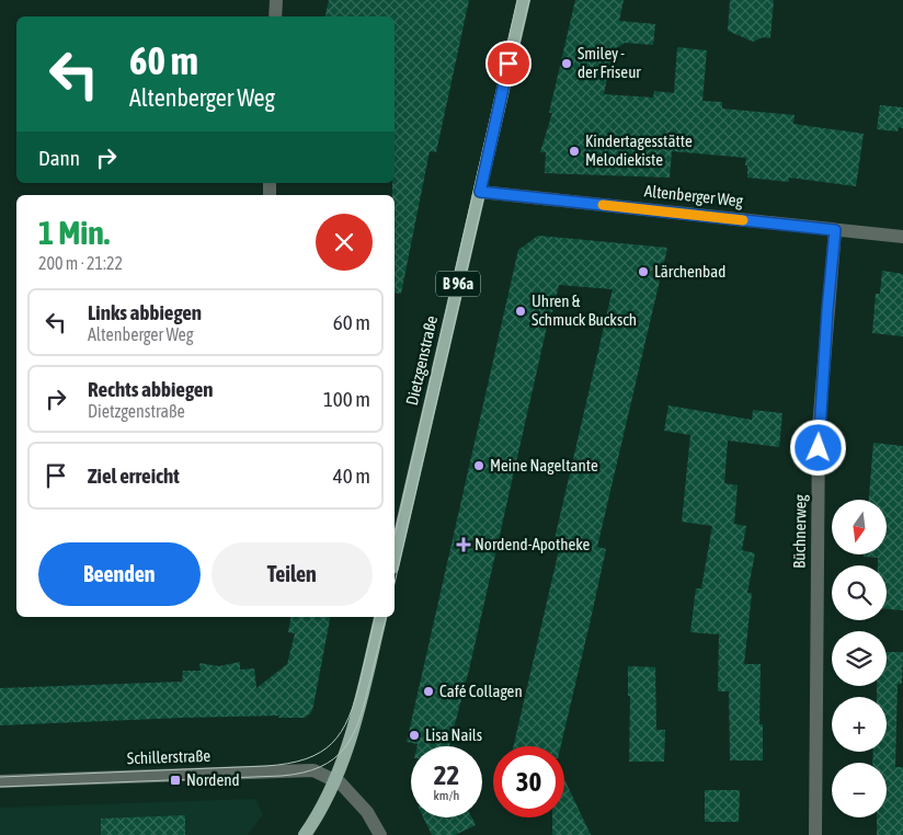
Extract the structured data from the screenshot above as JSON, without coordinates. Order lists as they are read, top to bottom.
{
  "streets": {
    "main road": ["B 96a", "Dietzgenstraße"],
    "street": ["Altenberger Weg", "Büchnerweg", "Schillerstraße"]
  },
  "crossings": [
    ["Altenberger Weg", "Dietzgenstraße"],
    ["Altenberger Weg", "Büchnerweg"]
  ],
  "places": {
    "other": [
      "Smiley - der Friseur",
      "Kindertagesstätte Melodiekiste",
      "Lärchenbad",
      "Uhren & Schmuck Bucksch",
      "Meine Nageltante",
      "Café Collagen",
      "Lisa Nails"
    ],
    "health": ["Nordend-Apotheke"],
    "transit": ["Nordend"]
  },
  "north": "bottom",
  "page": {
    "turn": ["60 m", "Altenberger Weg"],
    "then": "Dann",
    "heading": ["1 Min.", "200 m · 21:22"],
    "list": [
      {
        "name": "Links abbiegen",
        "note": "Altenberger Weg",
        "value": "60 m"
      },
      {
        "name": "Rechts abbiegen",
        "note": "Dietzgenstraße",
        "value": "100 m"
      },
      {
        "name": "Ziel erreicht",
        "value": "40 m"
      }
    ],
    "map_buttons": ["+", "−"],
    "buttons": ["Beenden", "Teilen"],
    "speed": "22 km/h",
    "limit": "30"
  }
}
